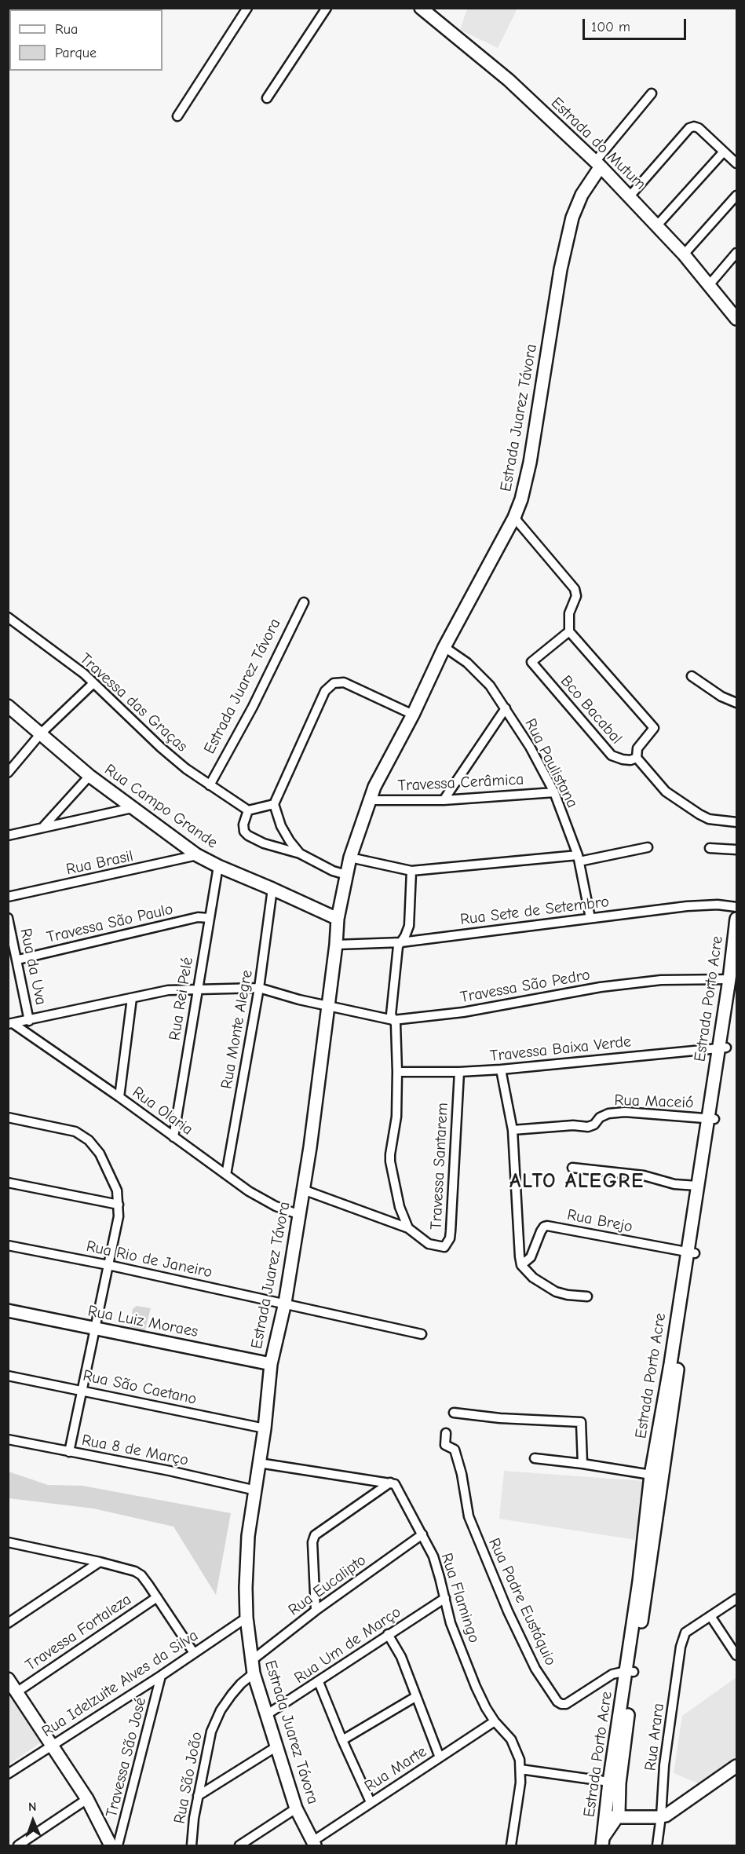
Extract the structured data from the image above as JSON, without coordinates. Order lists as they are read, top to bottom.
{
  "streets": {
    "street": [
      "Estrada do Mutum",
      "Estrada Juarez Távora",
      "Travessa das Graças",
      "Bco Bacabal",
      "Rua Paulistana",
      "Travessa Cerâmica",
      "Rua Campo Grande",
      "Rua Brasil",
      "Rua Sete de Setembro",
      "Travessa São Paulo",
      "Rua da Uva",
      "Travessa São Pedro",
      "Rua Rei Pelé",
      "Estrada Porto Acre",
      "Rua Monte Alegre",
      "Travessa Baixa Verde",
      "Rua Maceió",
      "Rua Olaria",
      "Travessa Santarem",
      "Rua Brejo",
      "Rua Rio de Janeiro",
      "Rua Luiz Moraes",
      "Rua São Caetano",
      "Rua 8 de Março",
      "Rua Eucalipto",
      "Rua Flamingo",
      "Rua Padre Eustáquio",
      "Travessa Fortaleza",
      "Rua Um de Março",
      "Rua Idelzuite Alves da Silva",
      "Rua Arara",
      "Travessa São José",
      "Rua Marte",
      "Rua São João"
    ]
  },
  "crossings": [
    ["Estrada do Mutum", "Estrada Juarez Távora"],
    ["Estrada Juarez Távora", "Travessa das Graças"],
    ["Estrada Juarez Távora", "Rua Paulistana"],
    ["Estrada Juarez Távora", "Travessa Cerâmica"],
    ["Estrada Juarez Távora", "Rua Campo Grande"],
    ["Estrada Juarez Távora", "Rua Sete de Setembro"],
    ["Estrada Juarez Távora", "Travessa São Pedro"],
    ["Estrada Juarez Távora", "Rua Olaria"],
    ["Estrada Juarez Távora", "Rua Rio de Janeiro"],
    ["Estrada Juarez Távora", "Rua Luiz Moraes"],
    ["Estrada Juarez Távora", "Rua São Caetano"],
    ["Estrada Juarez Távora", "Rua 8 de Março"],
    ["Estrada Juarez Távora", "Rua Eucalipto"],
    ["Estrada Juarez Távora", "Rua Um de Março"],
    ["Estrada Juarez Távora", "Rua Idelzuite Alves da Silva"],
    ["Estrada Juarez Távora", "Rua Marte"],
    ["Estrada Juarez Távora", "Rua São João"],
    ["Rua Paulistana", "Travessa Cerâmica"],
    ["Rua Paulistana", "Rua Sete de Setembro"],
    ["Rua Campo Grande", "Rua Brasil"],
    ["Rua Campo Grande", "Rua Rei Pelé"],
    ["Rua Campo Grande", "Rua Monte Alegre"],
    ["Travessa São Paulo", "Rua da Uva"],
    ["Travessa São Paulo", "Rua Rei Pelé"],
    ["Rua da Uva", "Travessa São Pedro"],
    ["Travessa São Pedro", "Rua Rei Pelé"],
    ["Travessa São Pedro", "Estrada Porto Acre"],
    ["Travessa São Pedro", "Rua Monte Alegre"],
    ["Travessa São Pedro", "Rua Olaria"],
    ["Rua Rei Pelé", "Rua Olaria"],
    ["Estrada Porto Acre", "Travessa Baixa Verde"],
    ["Estrada Porto Acre", "Rua Maceió"],
    ["Estrada Porto Acre", "Rua Brejo"],
    ["Estrada Porto Acre", "Rua Padre Eustáquio"],
    ["Rua Monte Alegre", "Rua Olaria"],
    ["Travessa Baixa Verde", "Travessa Santarem"],
    ["Rua Eucalipto", "Rua Flamingo"],
    ["Rua Flamingo", "Rua Um de Março"],
    ["Rua Flamingo", "Rua Marte"],
    ["Rua Idelzuite Alves da Silva", "Travessa São José"]
  ],
  "districts": ["ALTO ALEGRE"],
  "legend": ["Rua", "Parque"],
  "scale_bar": "100 m",
  "north": "top"
}
